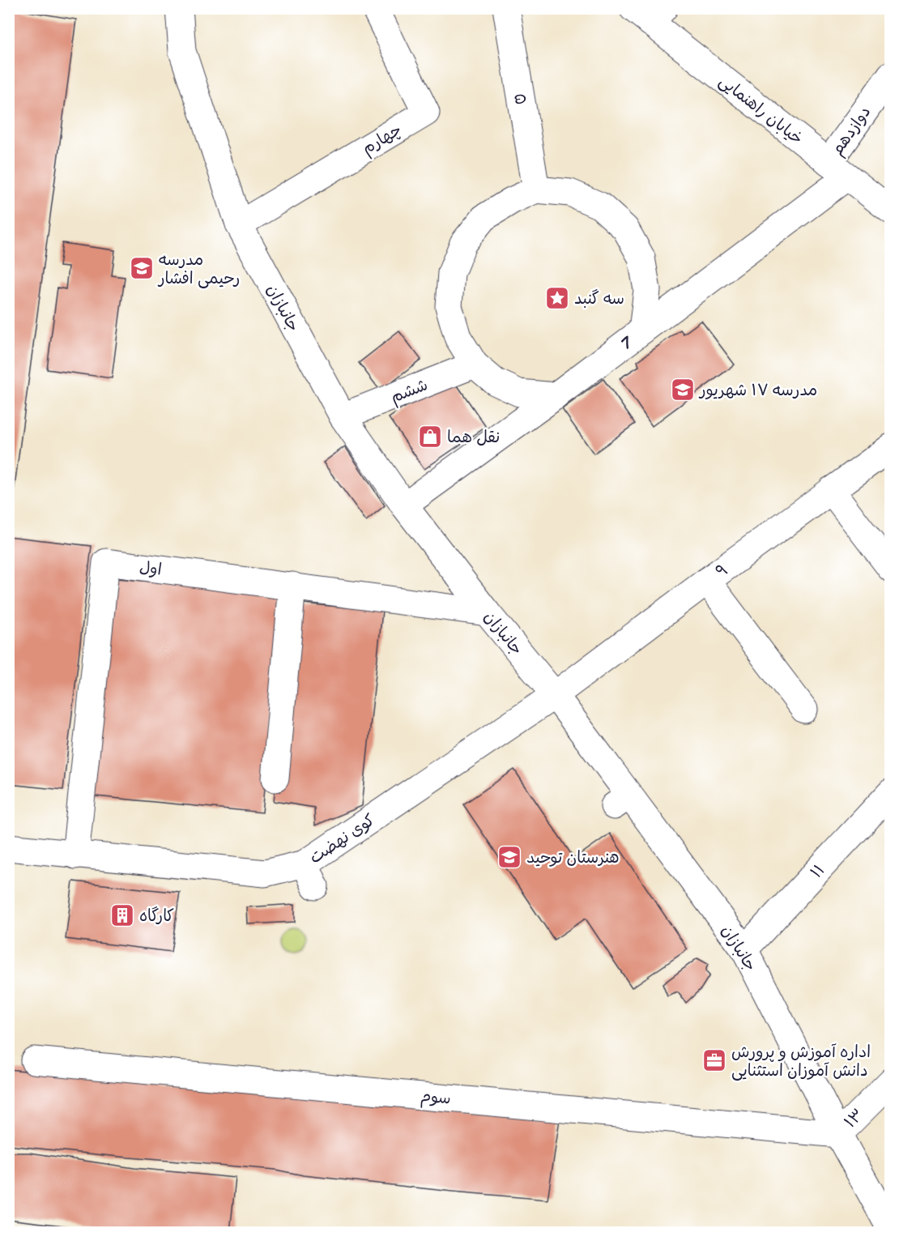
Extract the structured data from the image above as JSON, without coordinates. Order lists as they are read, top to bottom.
{
  "streets": {
    "street": [
      "۵",
      "خیابان راهنمایی",
      "دوازدهم",
      "چهارم",
      "جانبازان",
      "7",
      "ششم",
      "اول",
      "۹",
      "کوی نهضت",
      "۱۱",
      "سوم",
      "۱۳"
    ]
  },
  "crossings": [
    ["خیابان راهنمایی", "دوازدهم"],
    ["خیابان راهنمایی", "7"],
    ["دوازدهم", "7"],
    ["چهارم", "جانبازان"],
    ["جانبازان", "7"],
    ["جانبازان", "ششم"],
    ["جانبازان", "اول"],
    ["جانبازان", "۹"],
    ["جانبازان", "کوی نهضت"],
    ["جانبازان", "۱۱"],
    ["جانبازان", "سوم"],
    ["جانبازان", "۱۳"],
    ["اول", "کوی نهضت"],
    ["۹", "کوی نهضت"],
    ["سوم", "۱۳"]
  ],
  "places": {
    "school or university": ["مدرسه رحیمی افشار", "مدرسه ۱۷ شهریور", "هنرستان توحید"],
    "place": ["سه گنبد"],
    "shop": ["نقل هما"],
    "building": ["کارگاه"],
    "office": ["اداره آموزش و پرورش دانش آموزان استثنایی"]
  }
}
